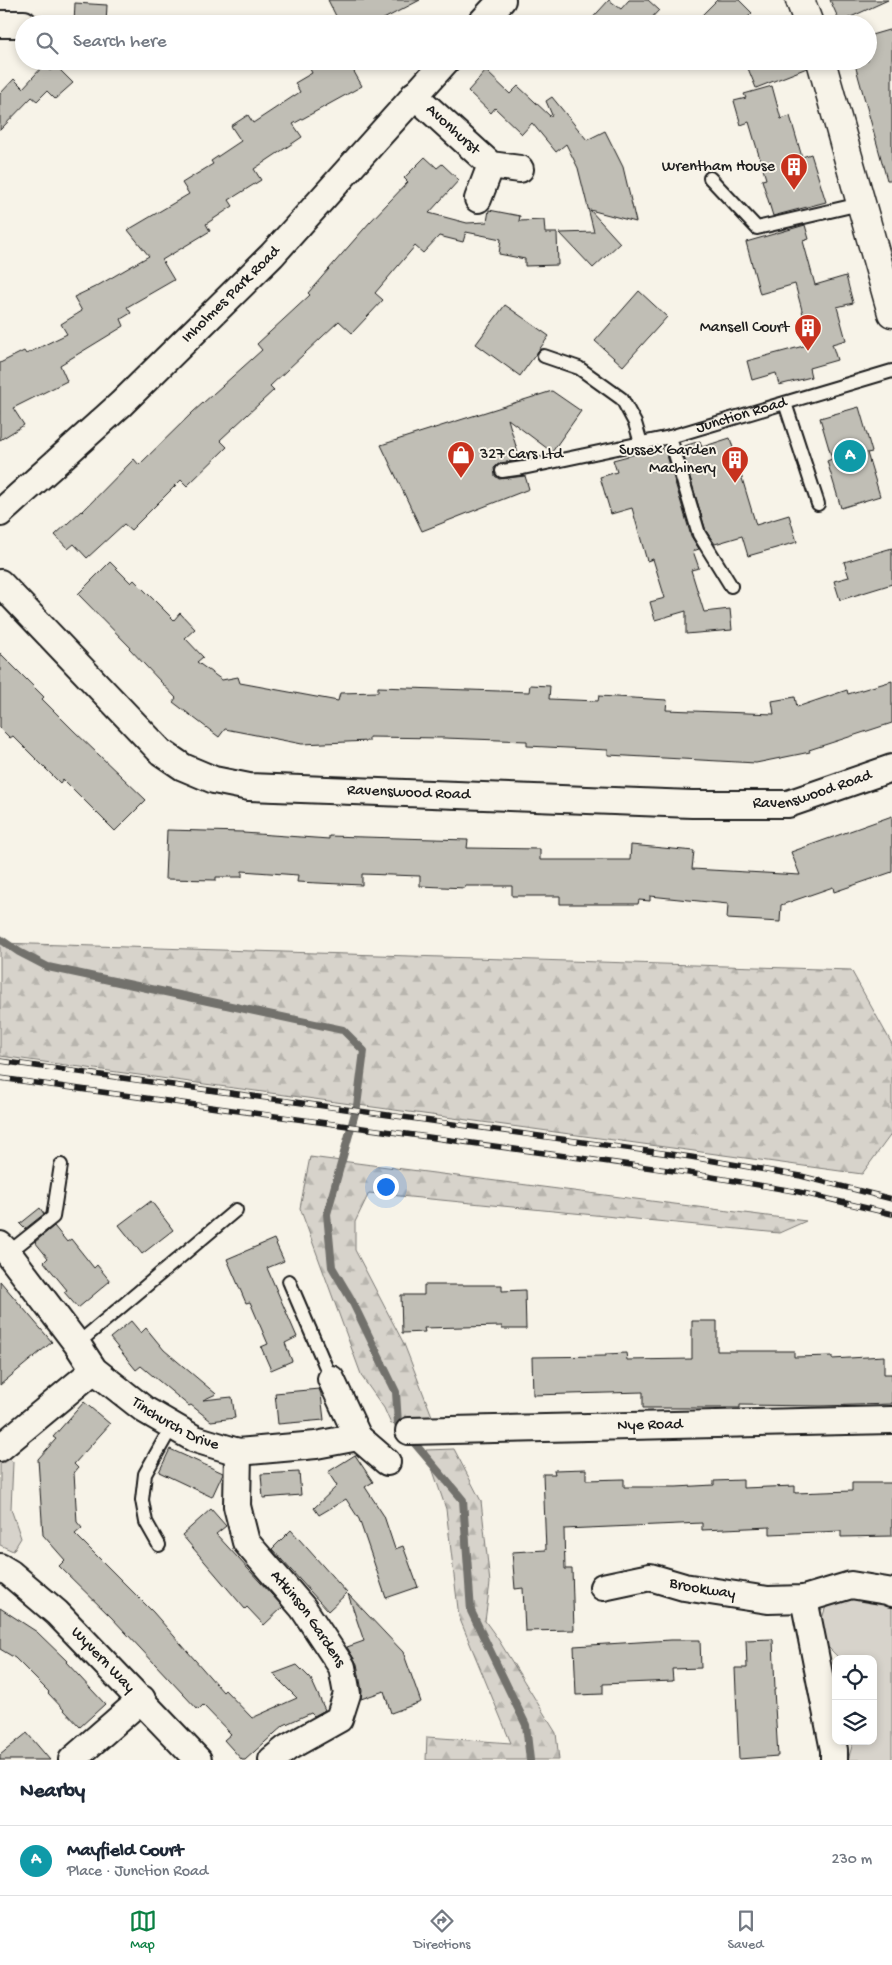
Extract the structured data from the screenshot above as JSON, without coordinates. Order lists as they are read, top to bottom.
{
  "streets": {
    "street": [
      "Avonhurst",
      "Inholmes Park Road",
      "Ravenswood Road",
      "Tinchurch Drive",
      "Nye Road",
      "Brookway",
      "Atkinson Gardens",
      "Wyvern Way"
    ],
    "lane": ["Junction Road"]
  },
  "crossings": [
    ["Avonhurst", "Inholmes Park Road"],
    ["Tinchurch Drive", "Atkinson Gardens"]
  ],
  "places": {
    "building": ["Wrentham House", "Mansell Court", "Sussex Garden Machinery"],
    "shop": ["327 Cars Ltd"]
  },
  "page": {
    "search": "Search here",
    "pins": "A",
    "heading": "Nearby",
    "list": [
      {
        "mark": "A",
        "name": "Mayfield Court",
        "note": "Place · Junction Road",
        "value": "230 m"
      }
    ],
    "nav": ["Map", "Directions", "Saved"]
  }
}
